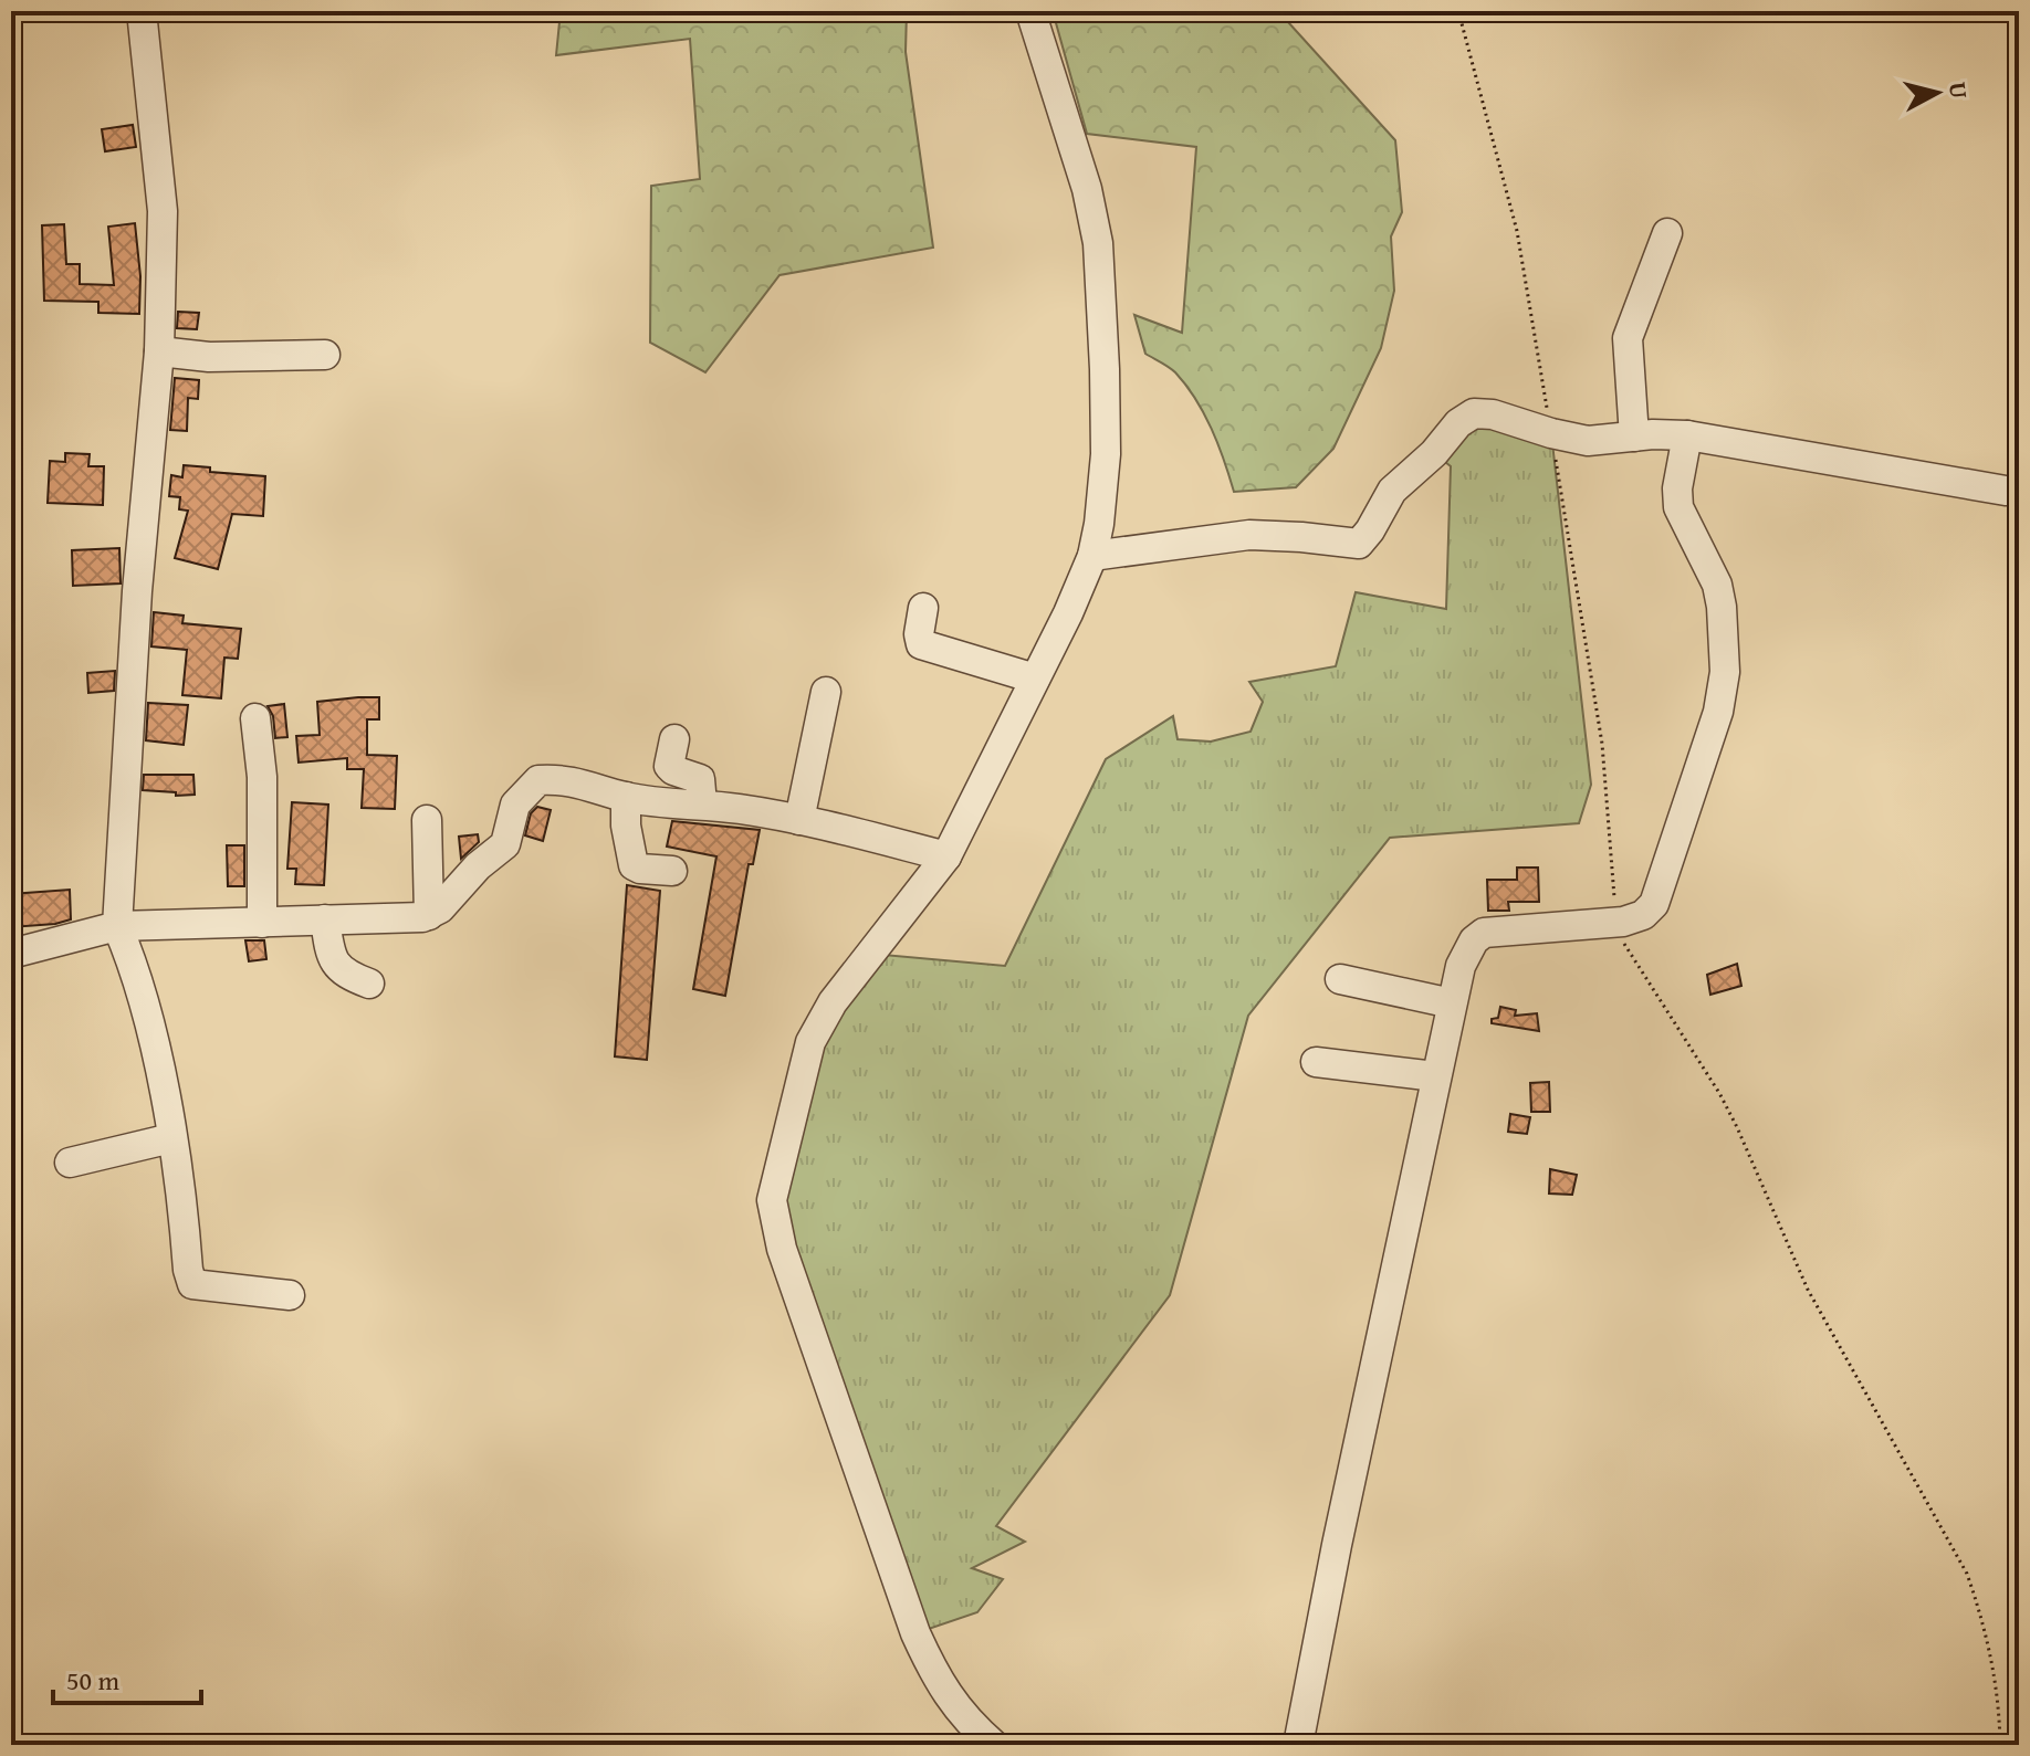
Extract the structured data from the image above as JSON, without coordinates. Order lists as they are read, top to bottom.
{
  "scale_bar": "50 m",
  "north": "right"
}
